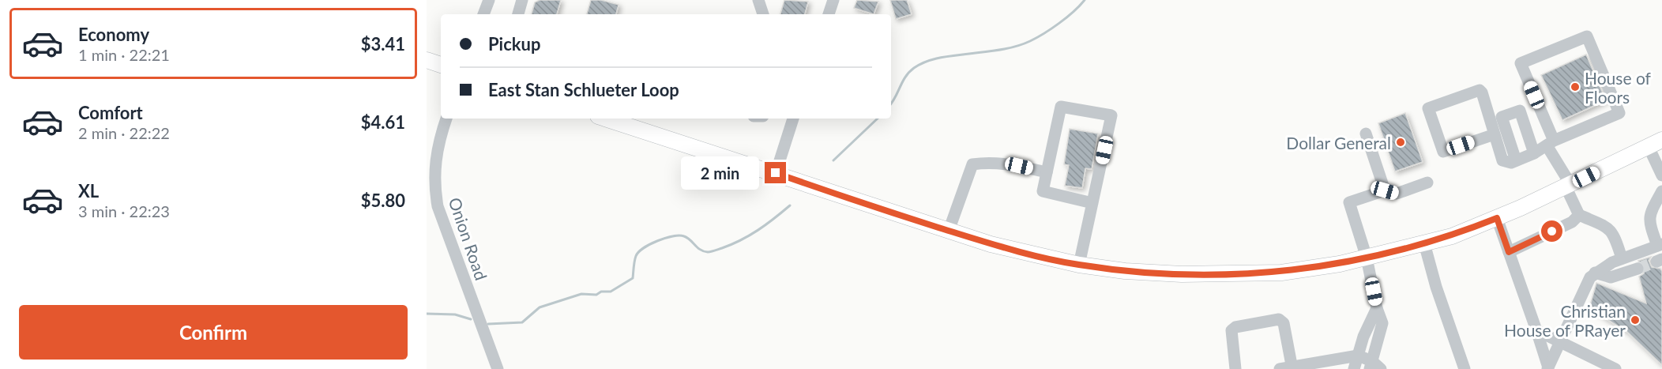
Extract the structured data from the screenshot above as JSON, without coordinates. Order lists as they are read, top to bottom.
{
  "streets": {
    "street": ["Onion Road"]
  },
  "places": ["House of Floors", "Dollar General", "Christian House of PRayer"],
  "page": {
    "list": [
      {
        "name": "Economy",
        "note": "1 min · 22:21",
        "value": "$3.41"
      },
      {
        "name": "Comfort",
        "note": "2 min · 22:22",
        "value": "$4.61"
      },
      {
        "name": "XL",
        "note": "3 min · 22:23",
        "value": "$5.80"
      }
    ],
    "banner": ["Pickup", "East Stan Schlueter Loop"],
    "bubble": "2 min",
    "buttons": "Confirm"
  }
}
